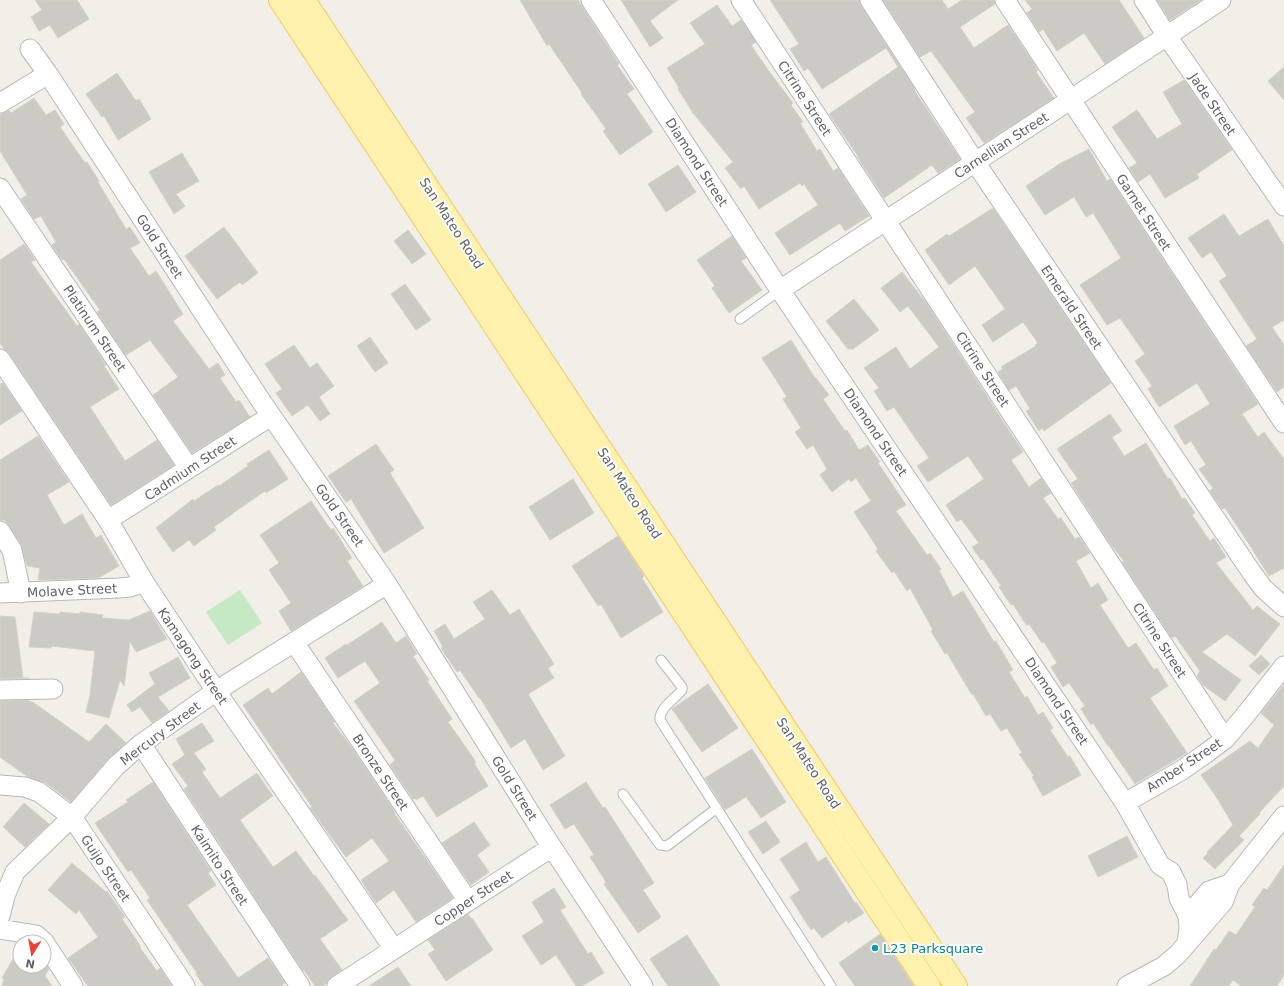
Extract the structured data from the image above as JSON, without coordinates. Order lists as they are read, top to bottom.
{
  "streets": {
    "main road": ["San Mateo Road"],
    "street": [
      "Citrine Street",
      "Jade Street",
      "Carnellian Street",
      "Diamond Street",
      "Garnet Street",
      "Gold Street",
      "Emerald Street",
      "Platinum Street",
      "Cadmium Street",
      "Molave Street",
      "Kamagong Street",
      "Mercury Street",
      "Amber Street",
      "Bronze Street",
      "Kaimito Street",
      "Guijo Street",
      "Copper Street"
    ]
  },
  "crossings": [
    ["Citrine Street", "Carnellian Street"],
    ["Citrine Street", "Amber Street"],
    ["Jade Street", "Carnellian Street"],
    ["Carnellian Street", "Diamond Street"],
    ["Carnellian Street", "Garnet Street"],
    ["Carnellian Street", "Emerald Street"],
    ["Diamond Street", "Amber Street"],
    ["Gold Street", "Cadmium Street"],
    ["Gold Street", "Mercury Street"],
    ["Gold Street", "Copper Street"],
    ["Platinum Street", "Cadmium Street"],
    ["Cadmium Street", "Kamagong Street"],
    ["Molave Street", "Kamagong Street"],
    ["Kamagong Street", "Mercury Street"],
    ["Kamagong Street", "Copper Street"],
    ["Mercury Street", "Bronze Street"],
    ["Mercury Street", "Kaimito Street"],
    ["Mercury Street", "Guijo Street"],
    ["Bronze Street", "Copper Street"]
  ],
  "places": ["L23 Parksquare"],
  "north": "bottom"
}
